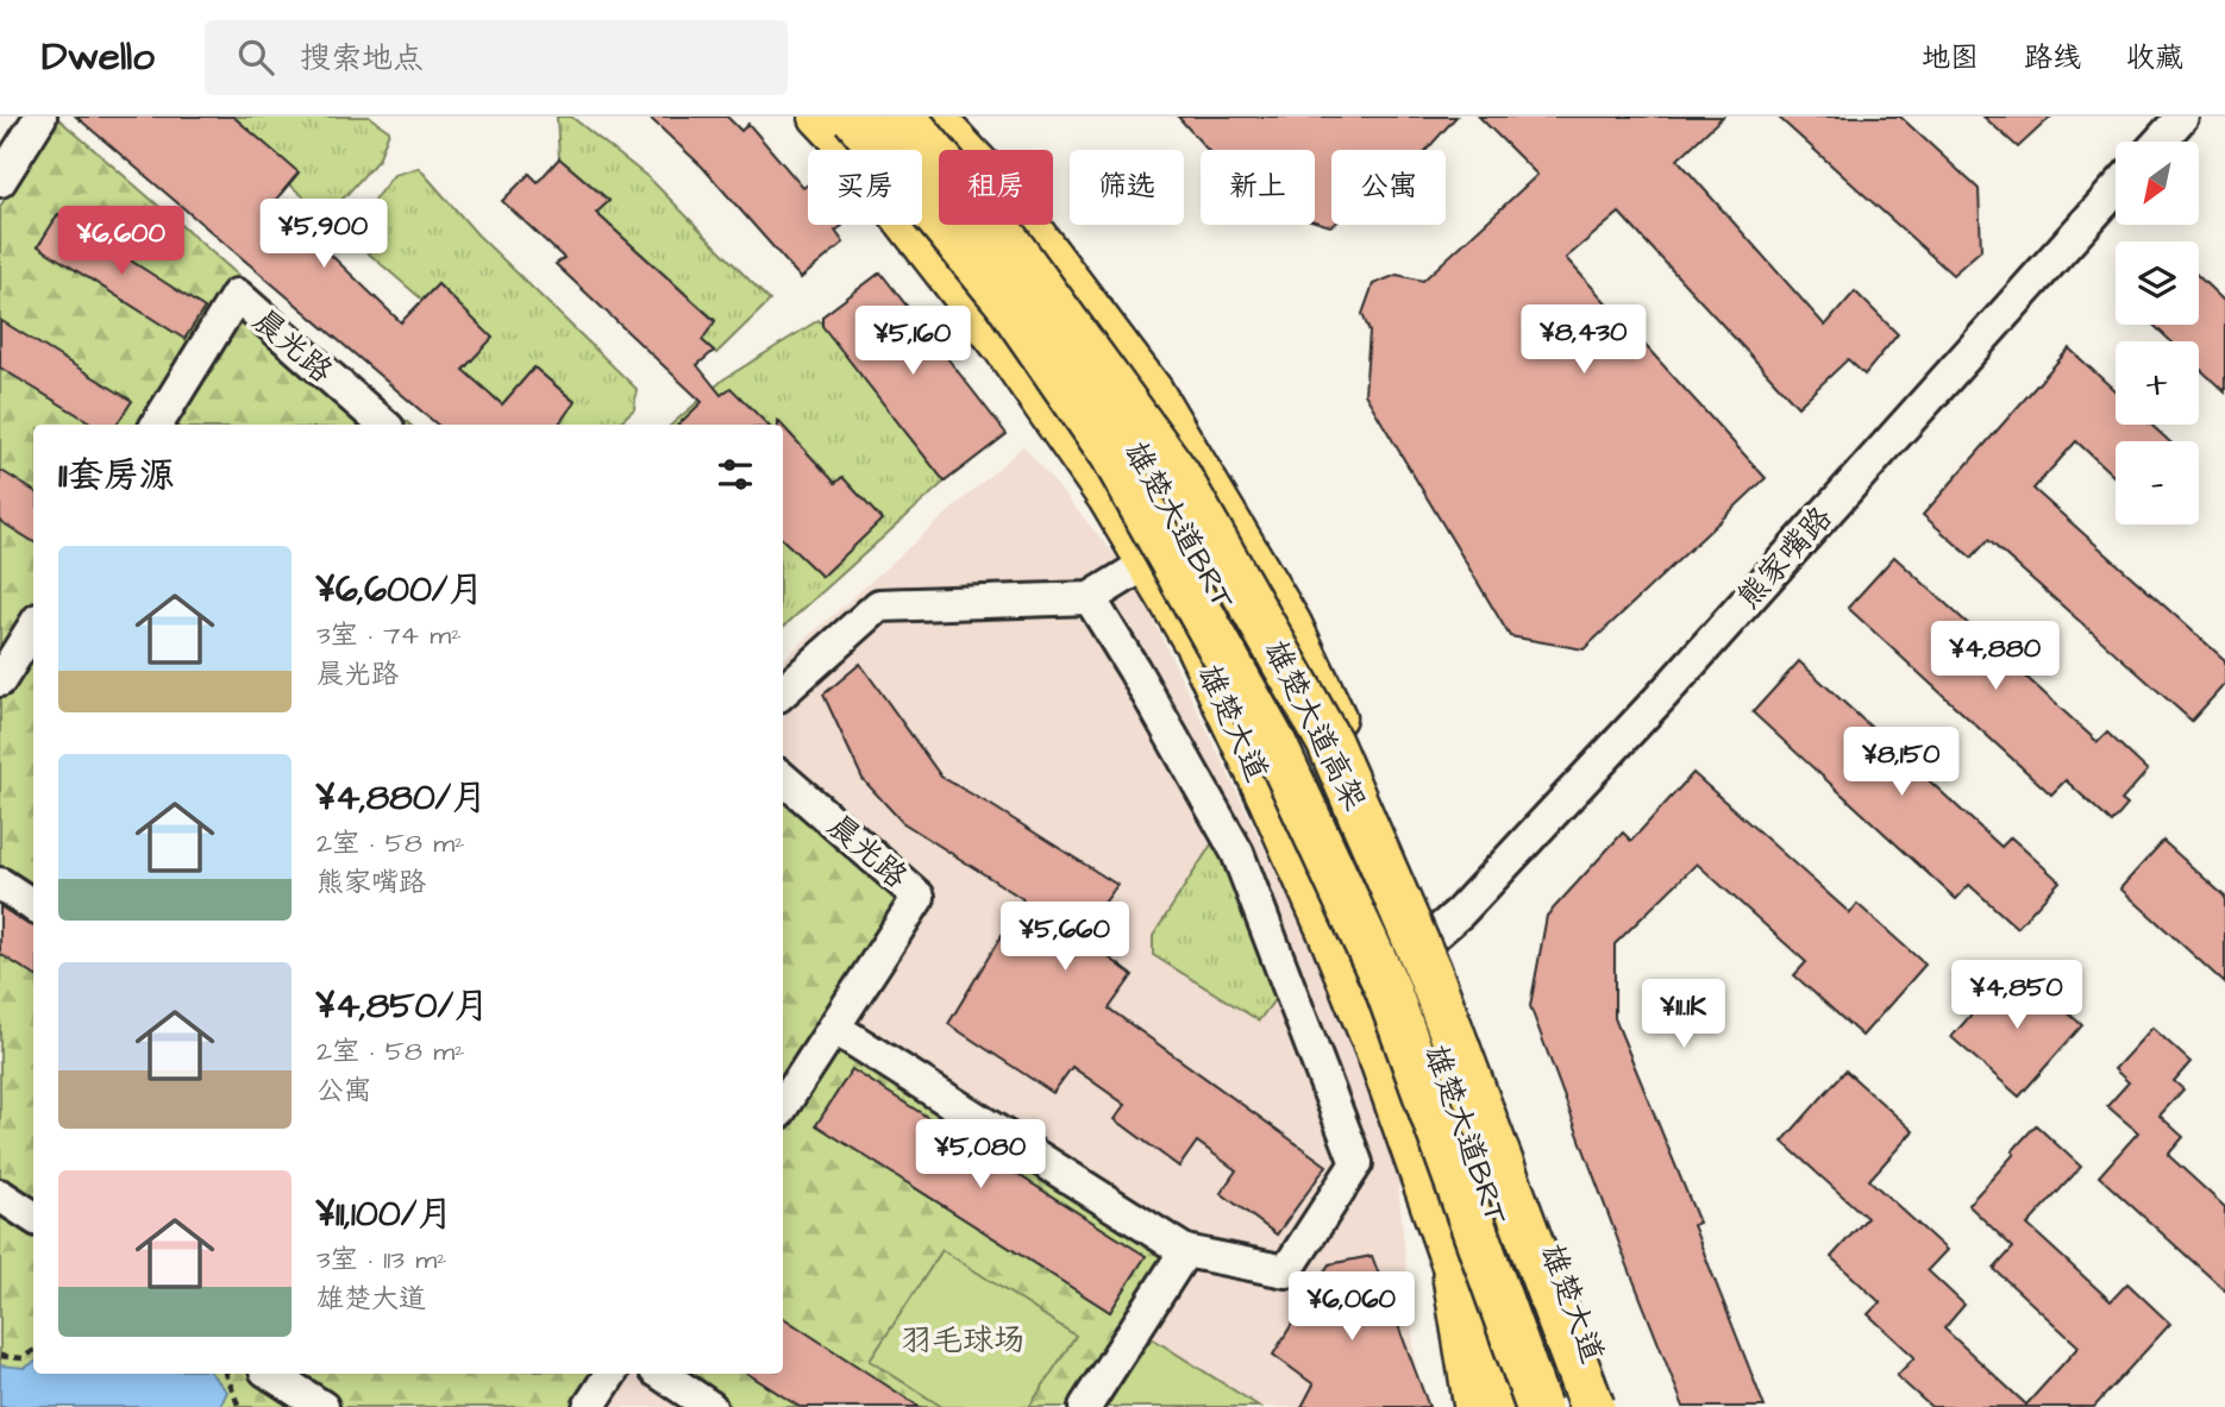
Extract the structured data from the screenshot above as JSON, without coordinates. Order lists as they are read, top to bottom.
{
  "streets": {
    "highway": ["雄楚大道高架"],
    "main road": ["雄楚大道"],
    "street": ["晨光路", "雄楚大道BRT", "熊家嘴路"]
  },
  "crossings": [
    ["熊家嘴路", "雄楚大道"]
  ],
  "parks": ["羽毛球场"],
  "north": "bottom left",
  "page": {
    "header": "Dwello",
    "search": "搜索地点",
    "nav": ["地图", "路线", "收藏"],
    "map_buttons": ["+", "−"],
    "chip": [
      "买房",
      "租房",
      "筛选",
      "新上",
      "公寓"
    ],
    "price": [
      "¥5,900",
      "¥6,600",
      "¥8,430",
      "¥5,160",
      "¥4,880",
      "¥8,150",
      "¥5,660",
      "¥4,850",
      "¥11.1K",
      "¥5,080",
      "¥6,060"
    ],
    "heading": "11套房源",
    "list": [
      {
        "name": "¥6,600/月",
        "note": "3室 · 74 m² · 晨光路"
      },
      {
        "name": "¥4,880/月",
        "note": "2室 · 58 m² · 熊家嘴路"
      },
      {
        "name": "¥4,850/月",
        "note": "2室 · 58 m² · 公寓"
      },
      {
        "name": "¥11,100/月",
        "note": "3室 · 113 m² · 雄楚大道"
      }
    ]
  }
}
